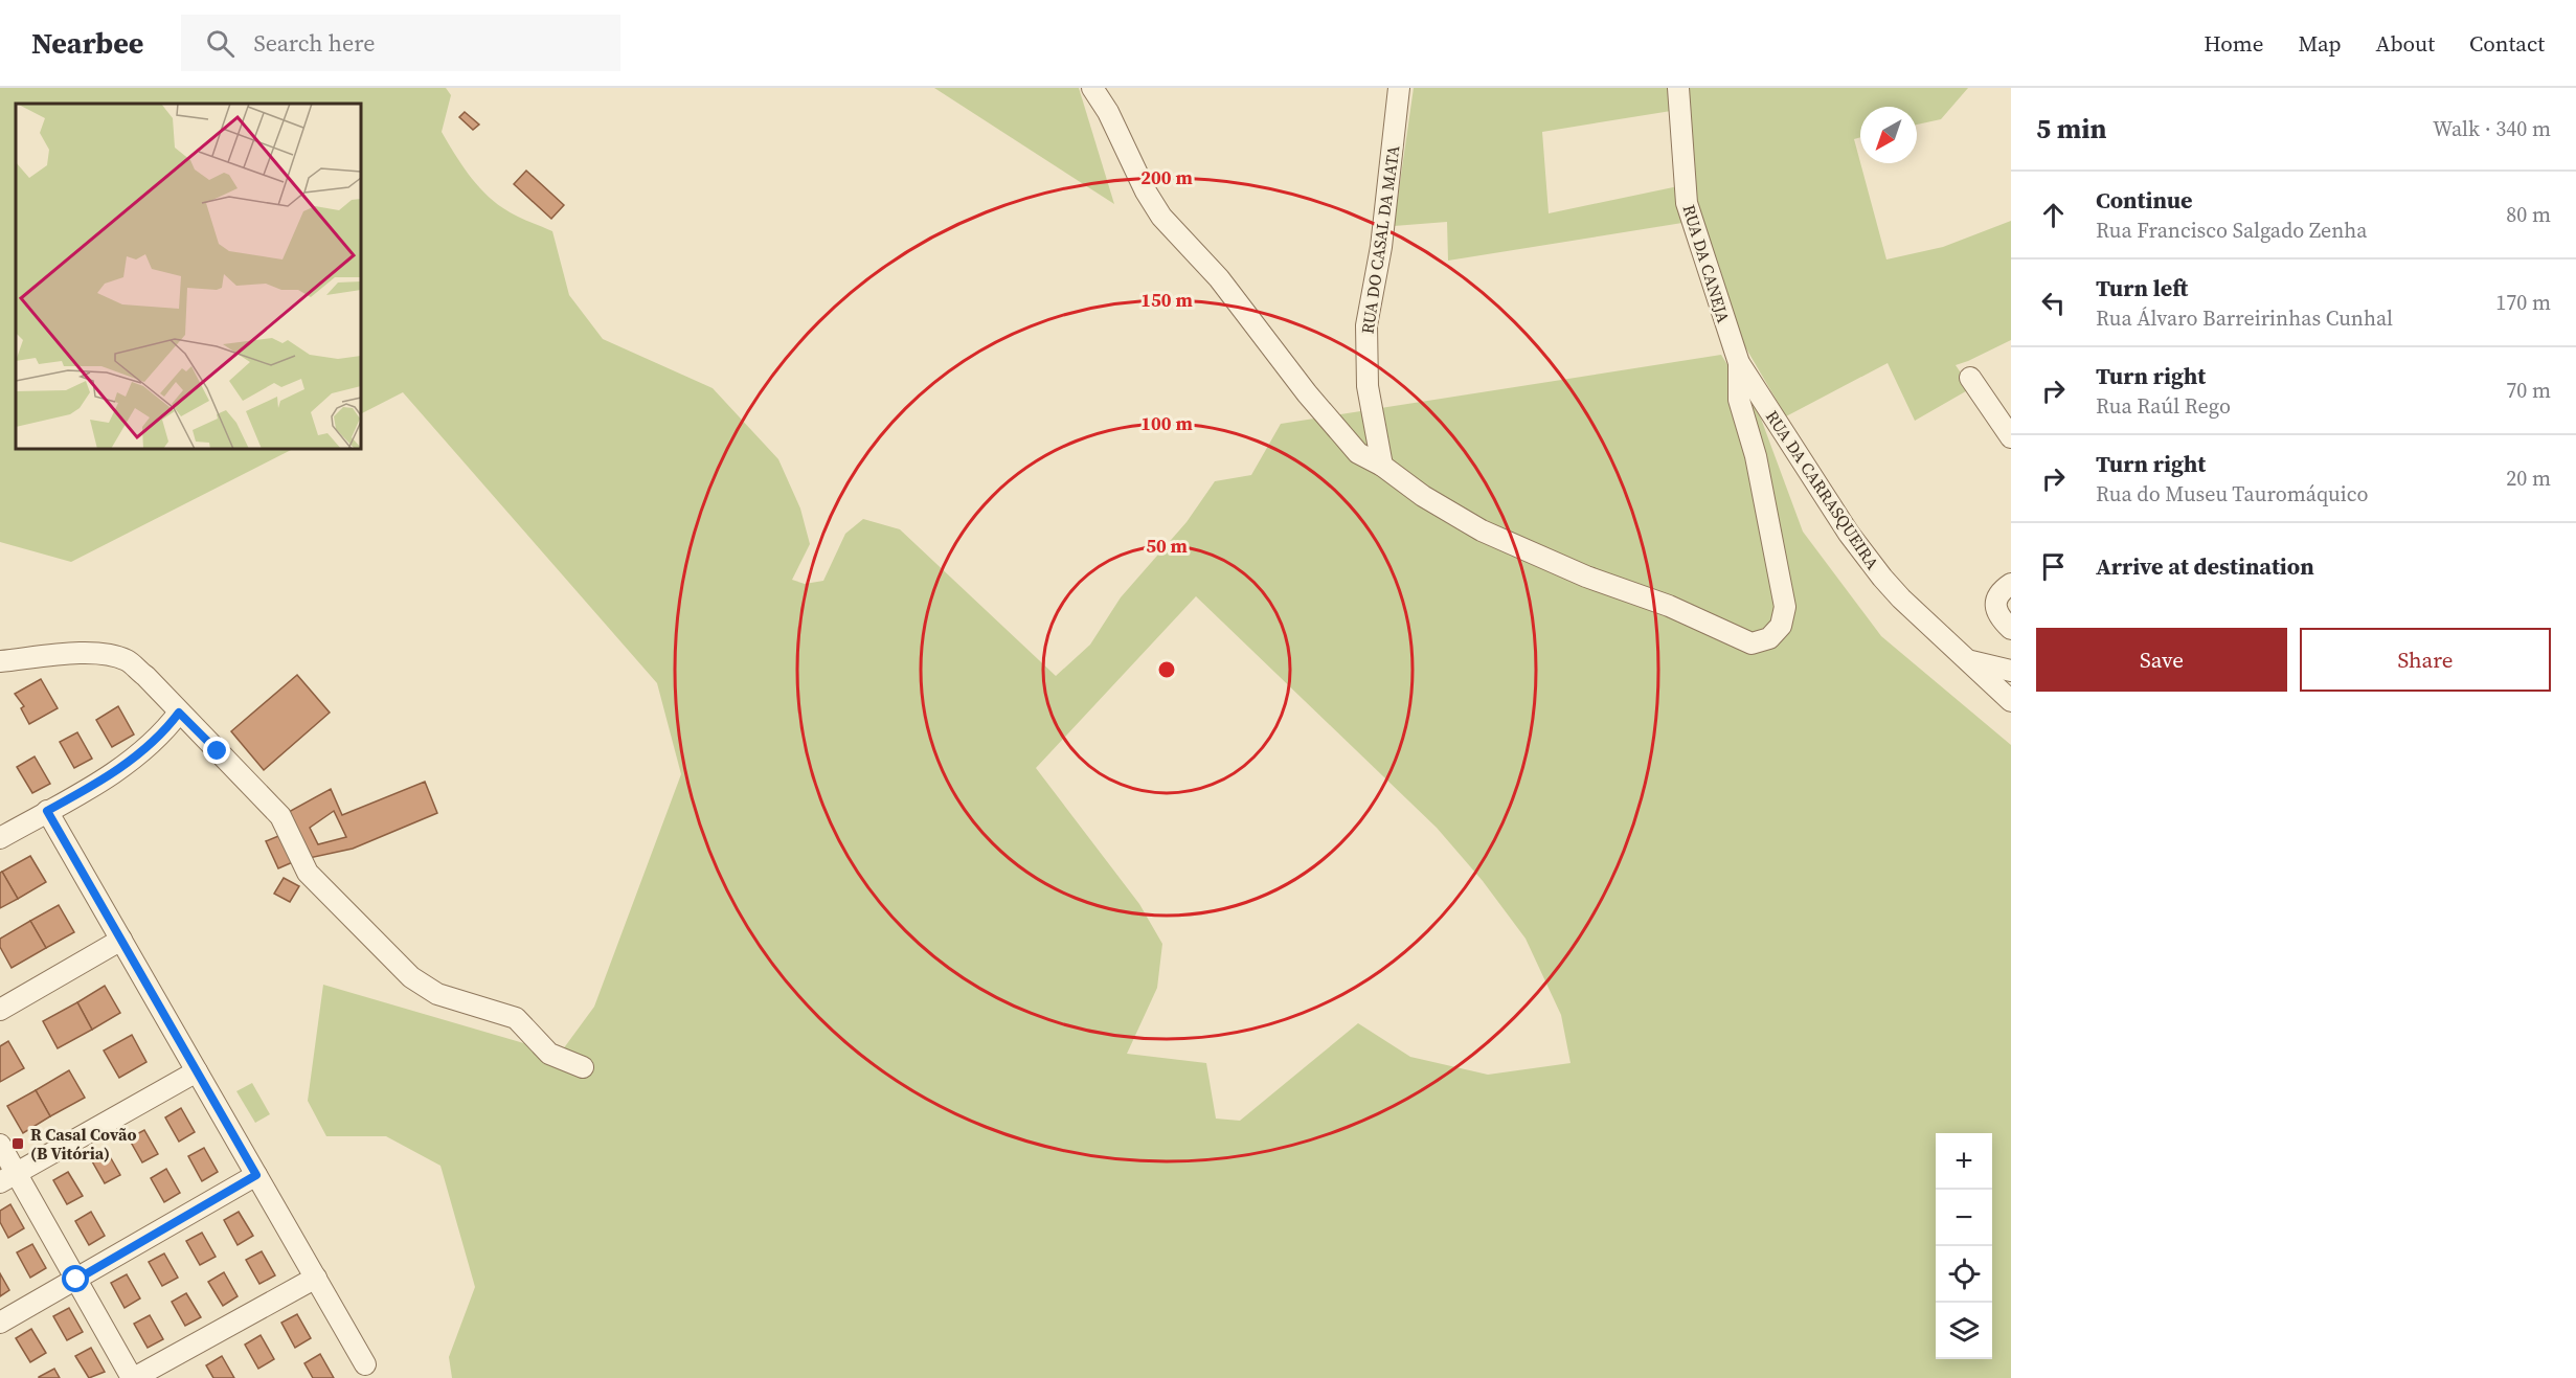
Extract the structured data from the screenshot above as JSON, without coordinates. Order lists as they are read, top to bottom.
{
  "streets": {
    "street": ["RUA DO CASAL DA MATA", "RUA DA CANEJA", "RUA DA CARRASQUEIRA"]
  },
  "crossings": [
    ["RUA DA CANEJA", "RUA DA CARRASQUEIRA"]
  ],
  "places": {
    "transit": ["R Casal Covão (B Vitória)"]
  },
  "north": "bottom left",
  "page": {
    "header": "Nearbee",
    "search": "Search here",
    "nav": [
      "Home",
      "Map",
      "About",
      "Contact"
    ],
    "heading": ["5 min", "Walk · 340 m"],
    "list": [
      ["Continue", "Rua Francisco Salgado Zenha", "80 m"],
      ["Turn left", "Rua Álvaro Barreirinhas Cunhal", "170 m"],
      ["Turn right", "Rua Raúl Rego", "70 m"],
      ["Turn right", "Rua do Museu Tauromáquico", "20 m"],
      "Arrive at destination"
    ],
    "buttons": ["Save", "Share"],
    "map_buttons": ["+", "−"]
  },
  "rings": [
    "200 m",
    "150 m",
    "100 m",
    "50 m"
  ]
}
